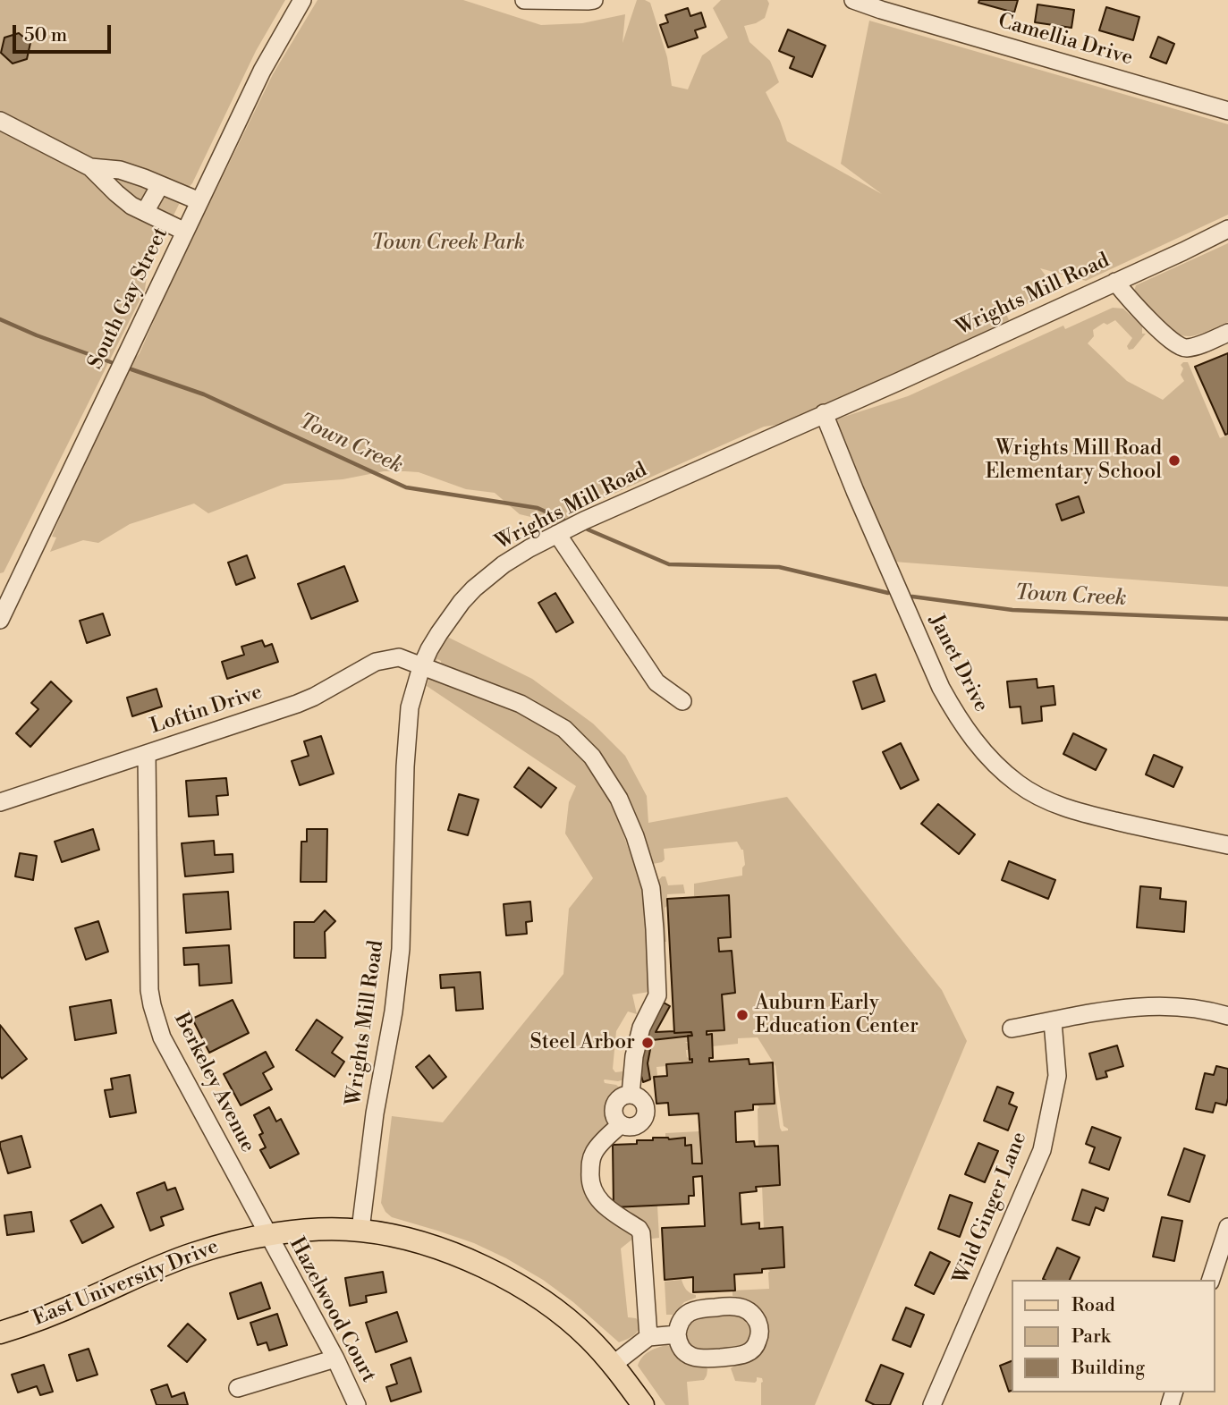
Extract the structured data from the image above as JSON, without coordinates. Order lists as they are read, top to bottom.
{
  "streets": {
    "main road": ["East University Drive"],
    "street": [
      "Camellia Drive",
      "Wrights Mill Road",
      "South Gay Street",
      "Janet Drive",
      "Loftin Drive",
      "Berkeley Avenue",
      "Wild Ginger Lane",
      "Hazelwood Court"
    ]
  },
  "crossings": [
    ["Wrights Mill Road", "Janet Drive"],
    ["Wrights Mill Road", "Loftin Drive"],
    ["Wrights Mill Road", "East University Drive"],
    ["Loftin Drive", "Berkeley Avenue"],
    ["Berkeley Avenue", "East University Drive"],
    ["Berkeley Avenue", "Hazelwood Court"],
    ["East University Drive", "Hazelwood Court"]
  ],
  "water": ["Town Creek"],
  "parks": ["Town Creek Park"],
  "places": ["Wrights Mill Road Elementary School", "Auburn Early Education Center", "Steel Arbor"],
  "legend": ["Road", "Park", "Building"],
  "scale_bar": "50 m"
}
